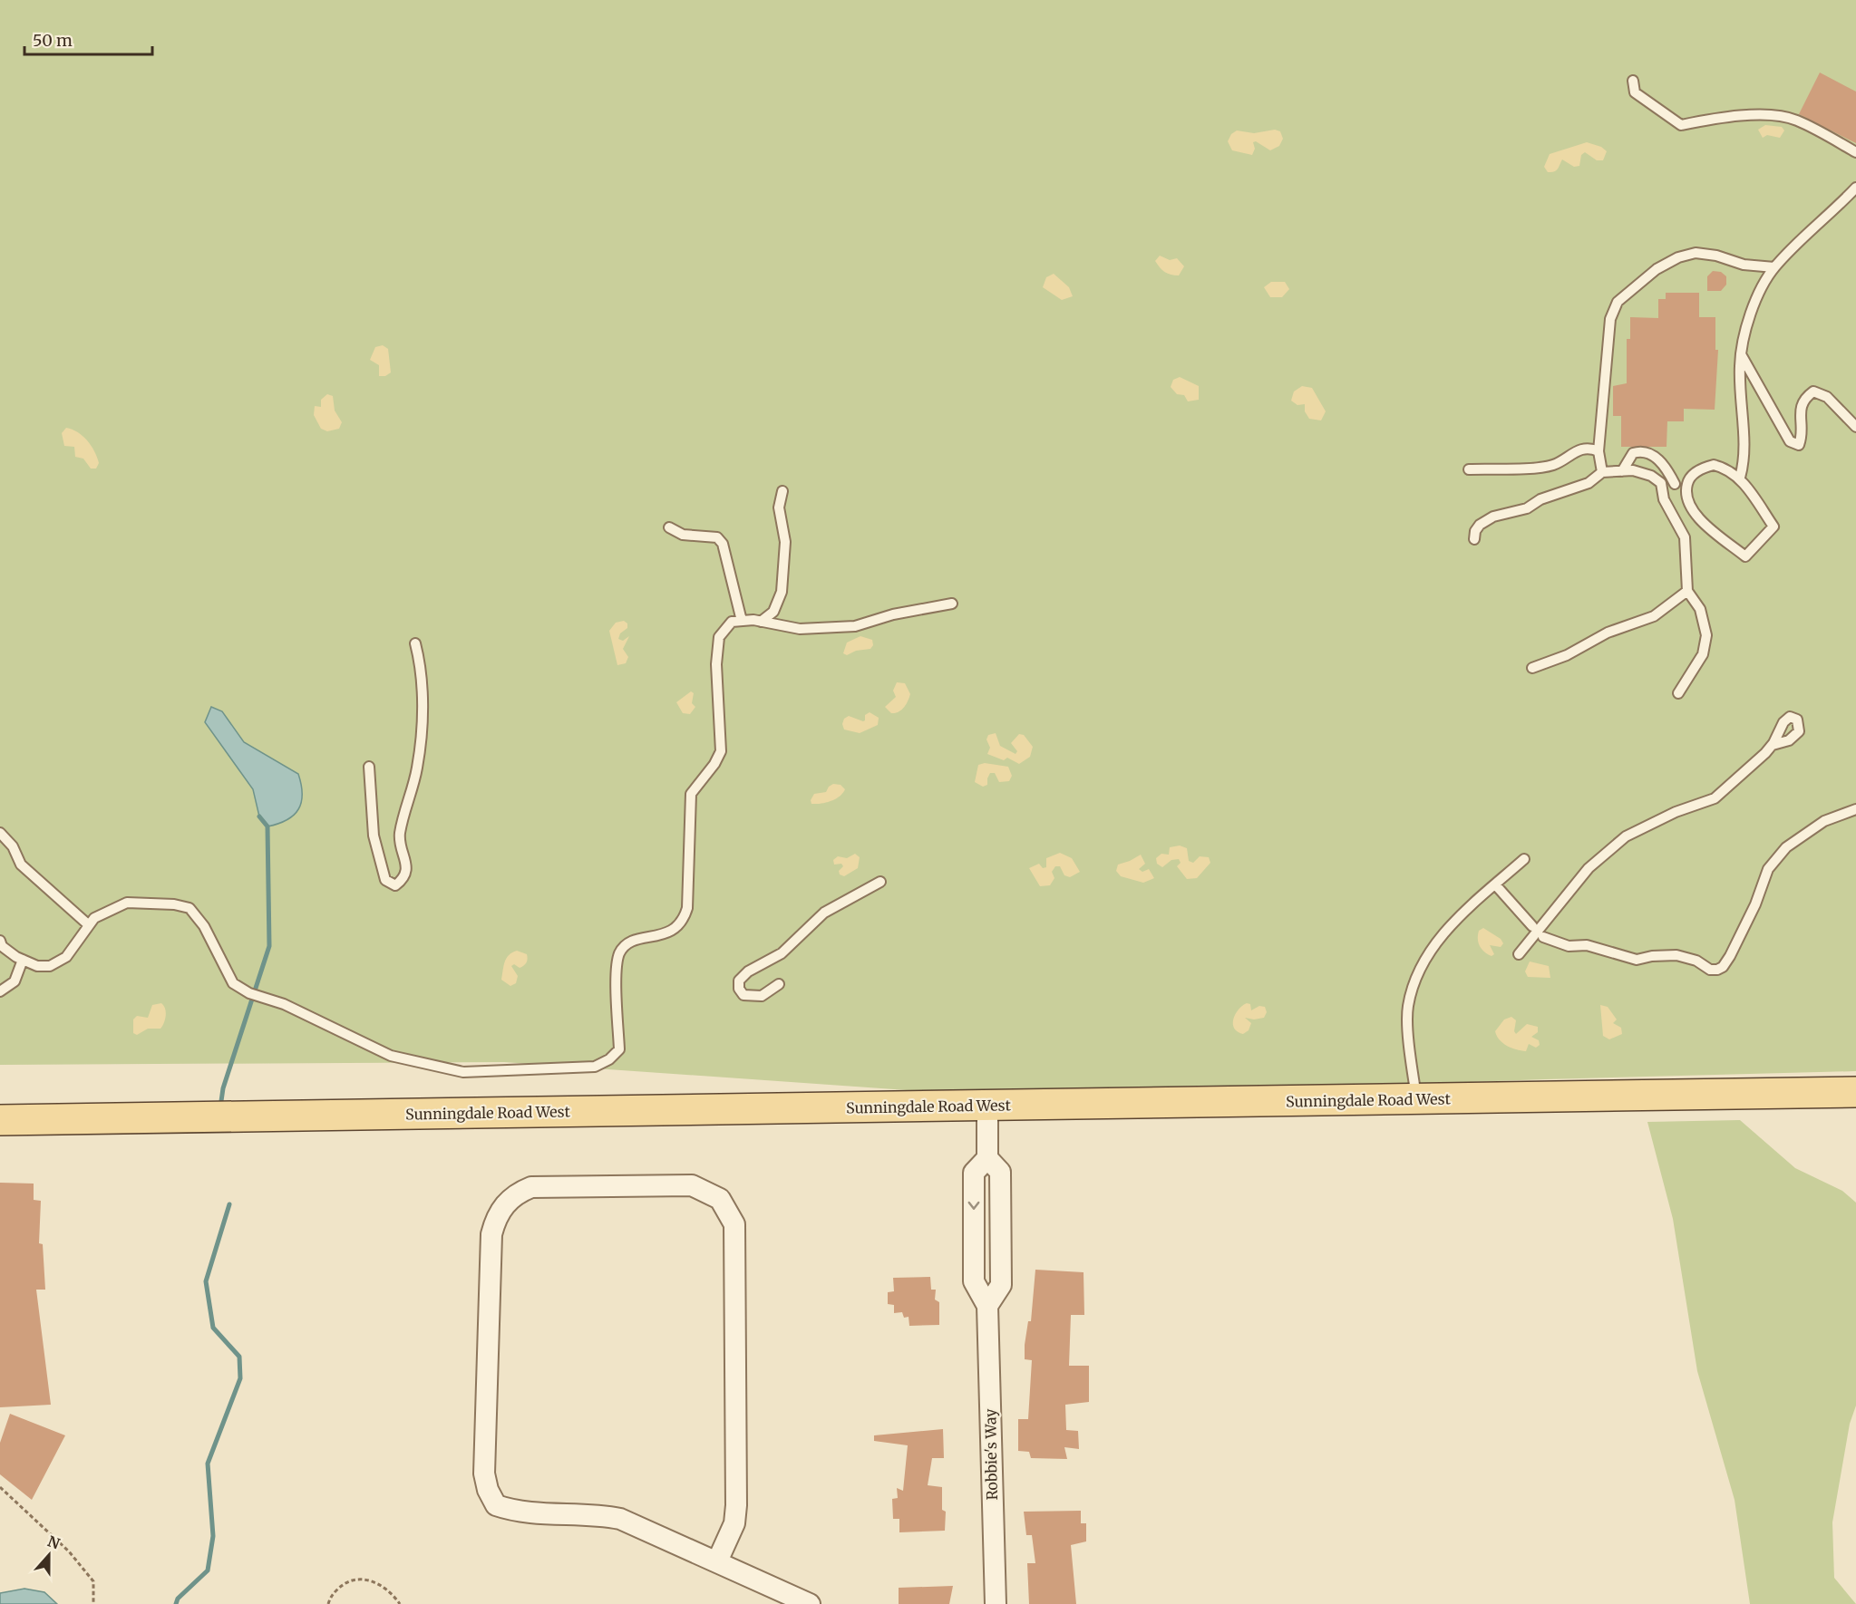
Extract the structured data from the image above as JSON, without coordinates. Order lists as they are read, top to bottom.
{
  "streets": {
    "main road": ["Sunningdale Road West"],
    "street": ["Robbie's Way"]
  },
  "scale_bar": "50 m",
  "north": "top"
}
